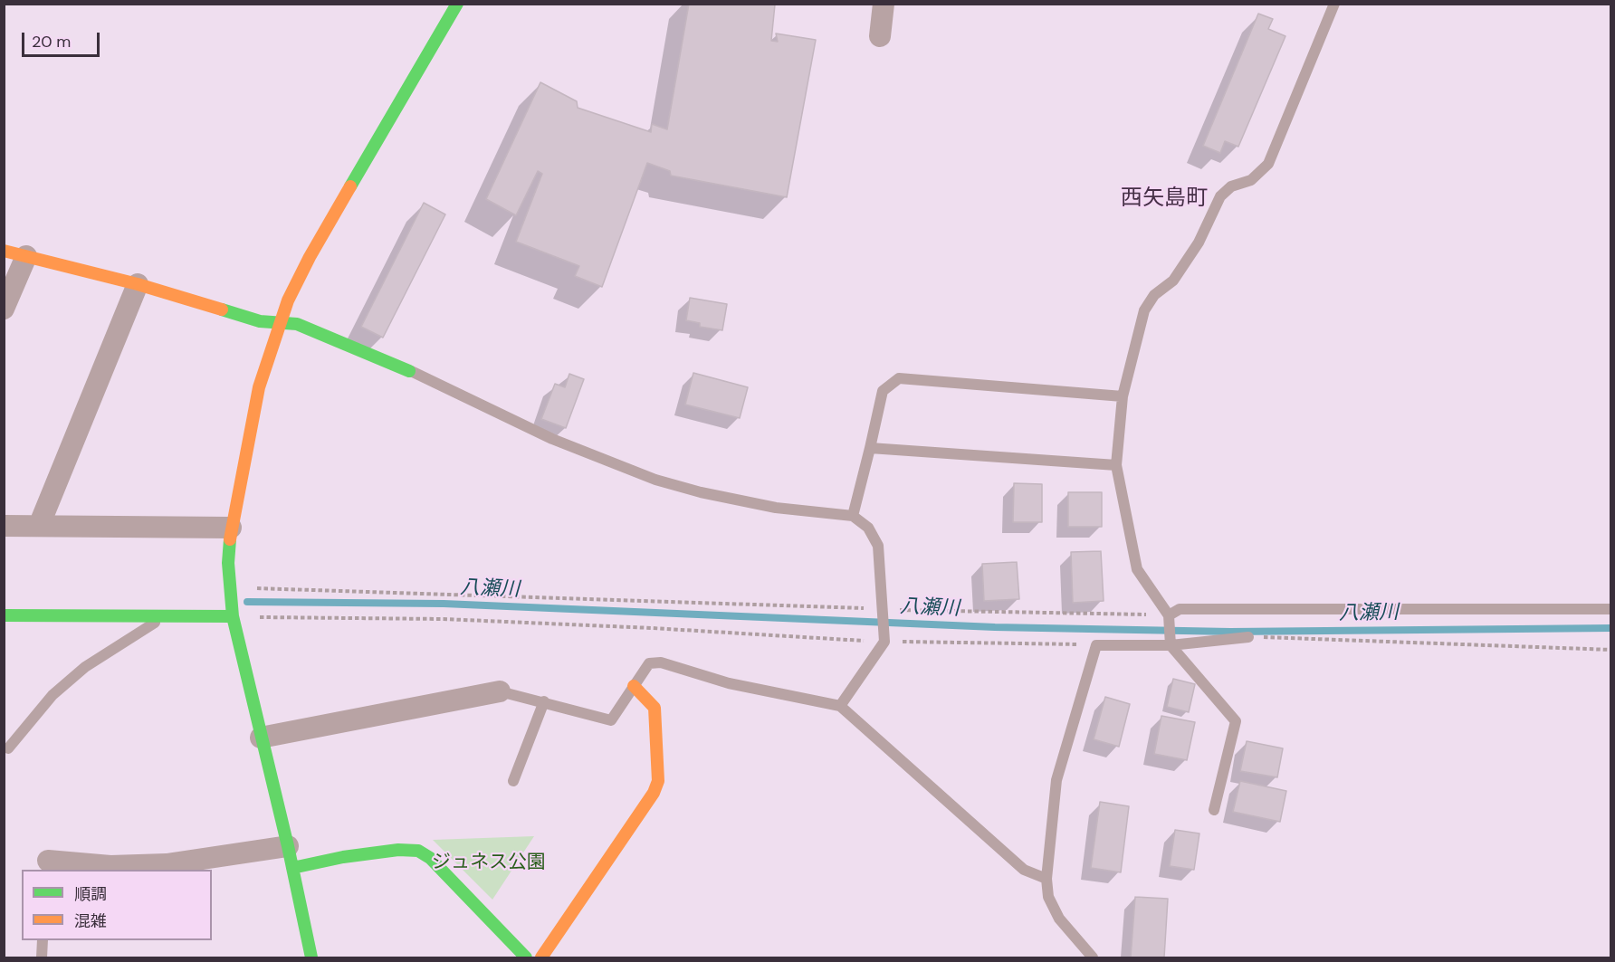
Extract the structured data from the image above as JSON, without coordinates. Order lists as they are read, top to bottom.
{
  "districts": ["西矢島町"],
  "water": ["八瀬川"],
  "parks": ["ジュネス公園"],
  "legend": ["順調", "混雑"],
  "scale_bar": "20 m"
}
